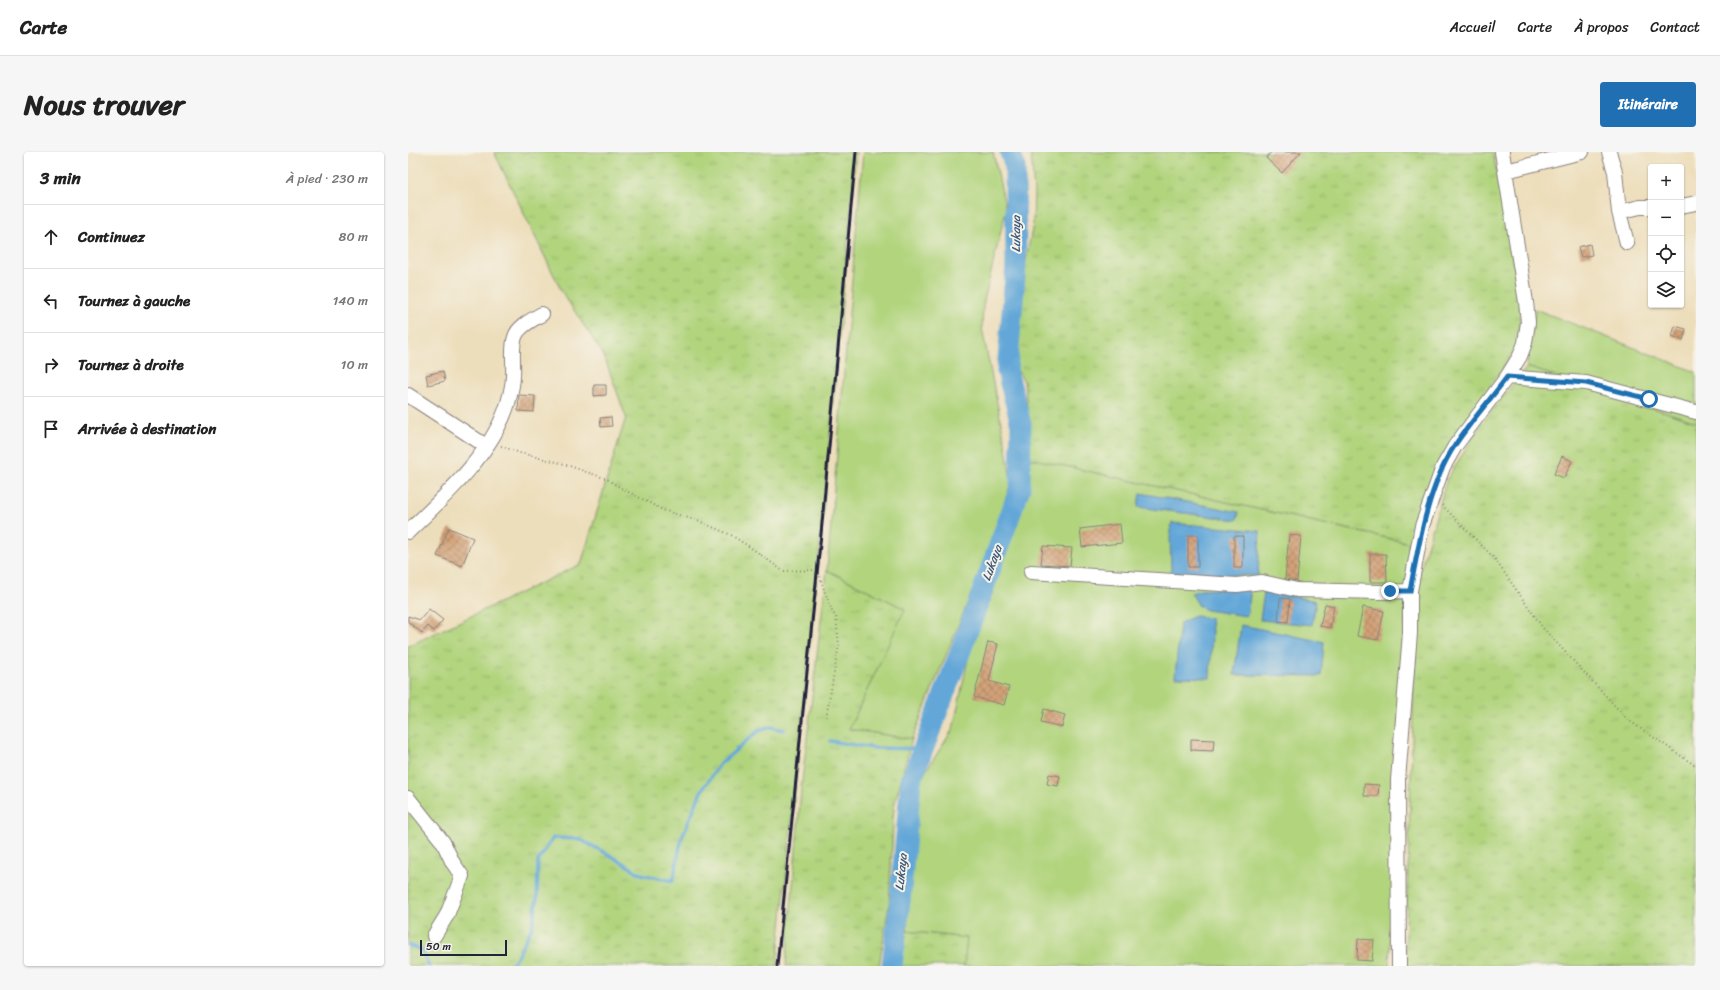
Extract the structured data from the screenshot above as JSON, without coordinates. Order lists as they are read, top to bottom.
{
  "water": ["Lukaya"],
  "scale_bar": "50 m",
  "page": {
    "header": "Carte",
    "nav": [
      "Accueil",
      "Carte",
      "À propos",
      "Contact"
    ],
    "title": "Nous trouver",
    "buttons": "Itinéraire",
    "heading": ["3 min", "À pied · 230 m"],
    "map_buttons": ["+", "−"],
    "list": [
      ["Continuez", "80 m"],
      ["Tournez à gauche", "140 m"],
      ["Tournez à droite", "10 m"],
      "Arrivée à destination"
    ],
    "scale": "50 m"
  }
}
